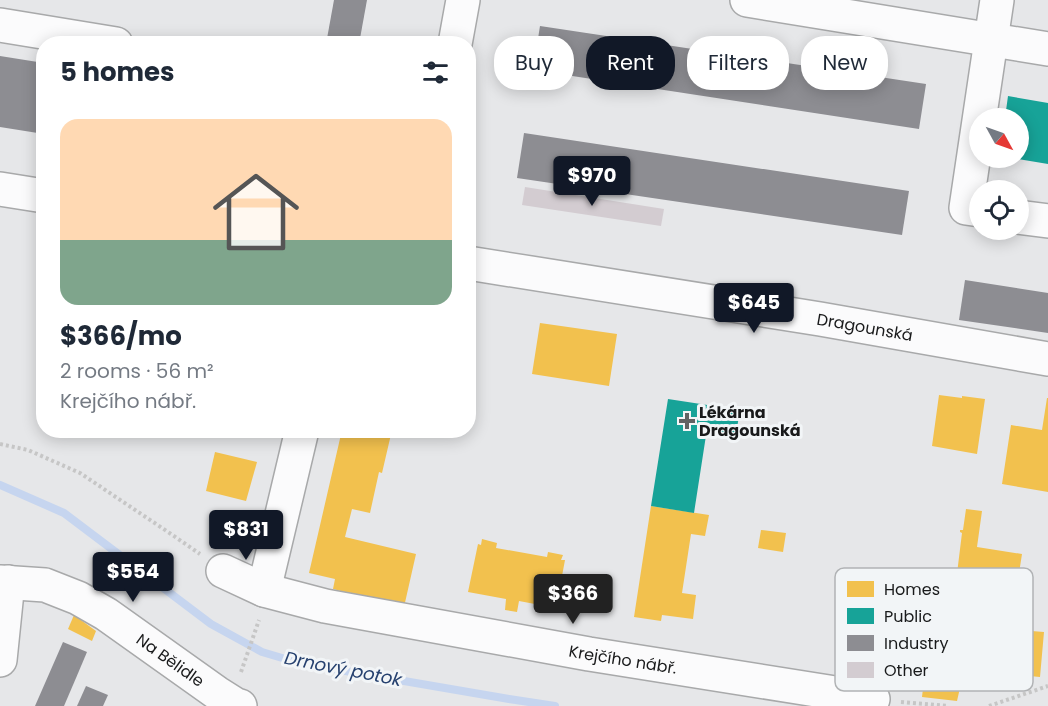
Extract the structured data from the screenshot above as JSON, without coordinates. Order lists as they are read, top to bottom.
{
  "streets": {
    "street": ["Dragounská", "Krejčího nábř.", "Na Bělidle"]
  },
  "water": ["Drnový potok"],
  "places": {
    "health": ["Lékárna Dragounská"]
  },
  "legend": [
    "Homes",
    "Public",
    "Industry",
    "Other"
  ],
  "north": "bottom right",
  "page": {
    "chip": [
      "Buy",
      "Rent",
      "Filters",
      "New"
    ],
    "heading": "5 homes",
    "list": [
      {
        "name": "$366/mo",
        "note": "2 rooms · 56 m² · Krejčího nábř."
      }
    ],
    "price": [
      "$970",
      "$645",
      "$831",
      "$554",
      "$366"
    ]
  }
}
